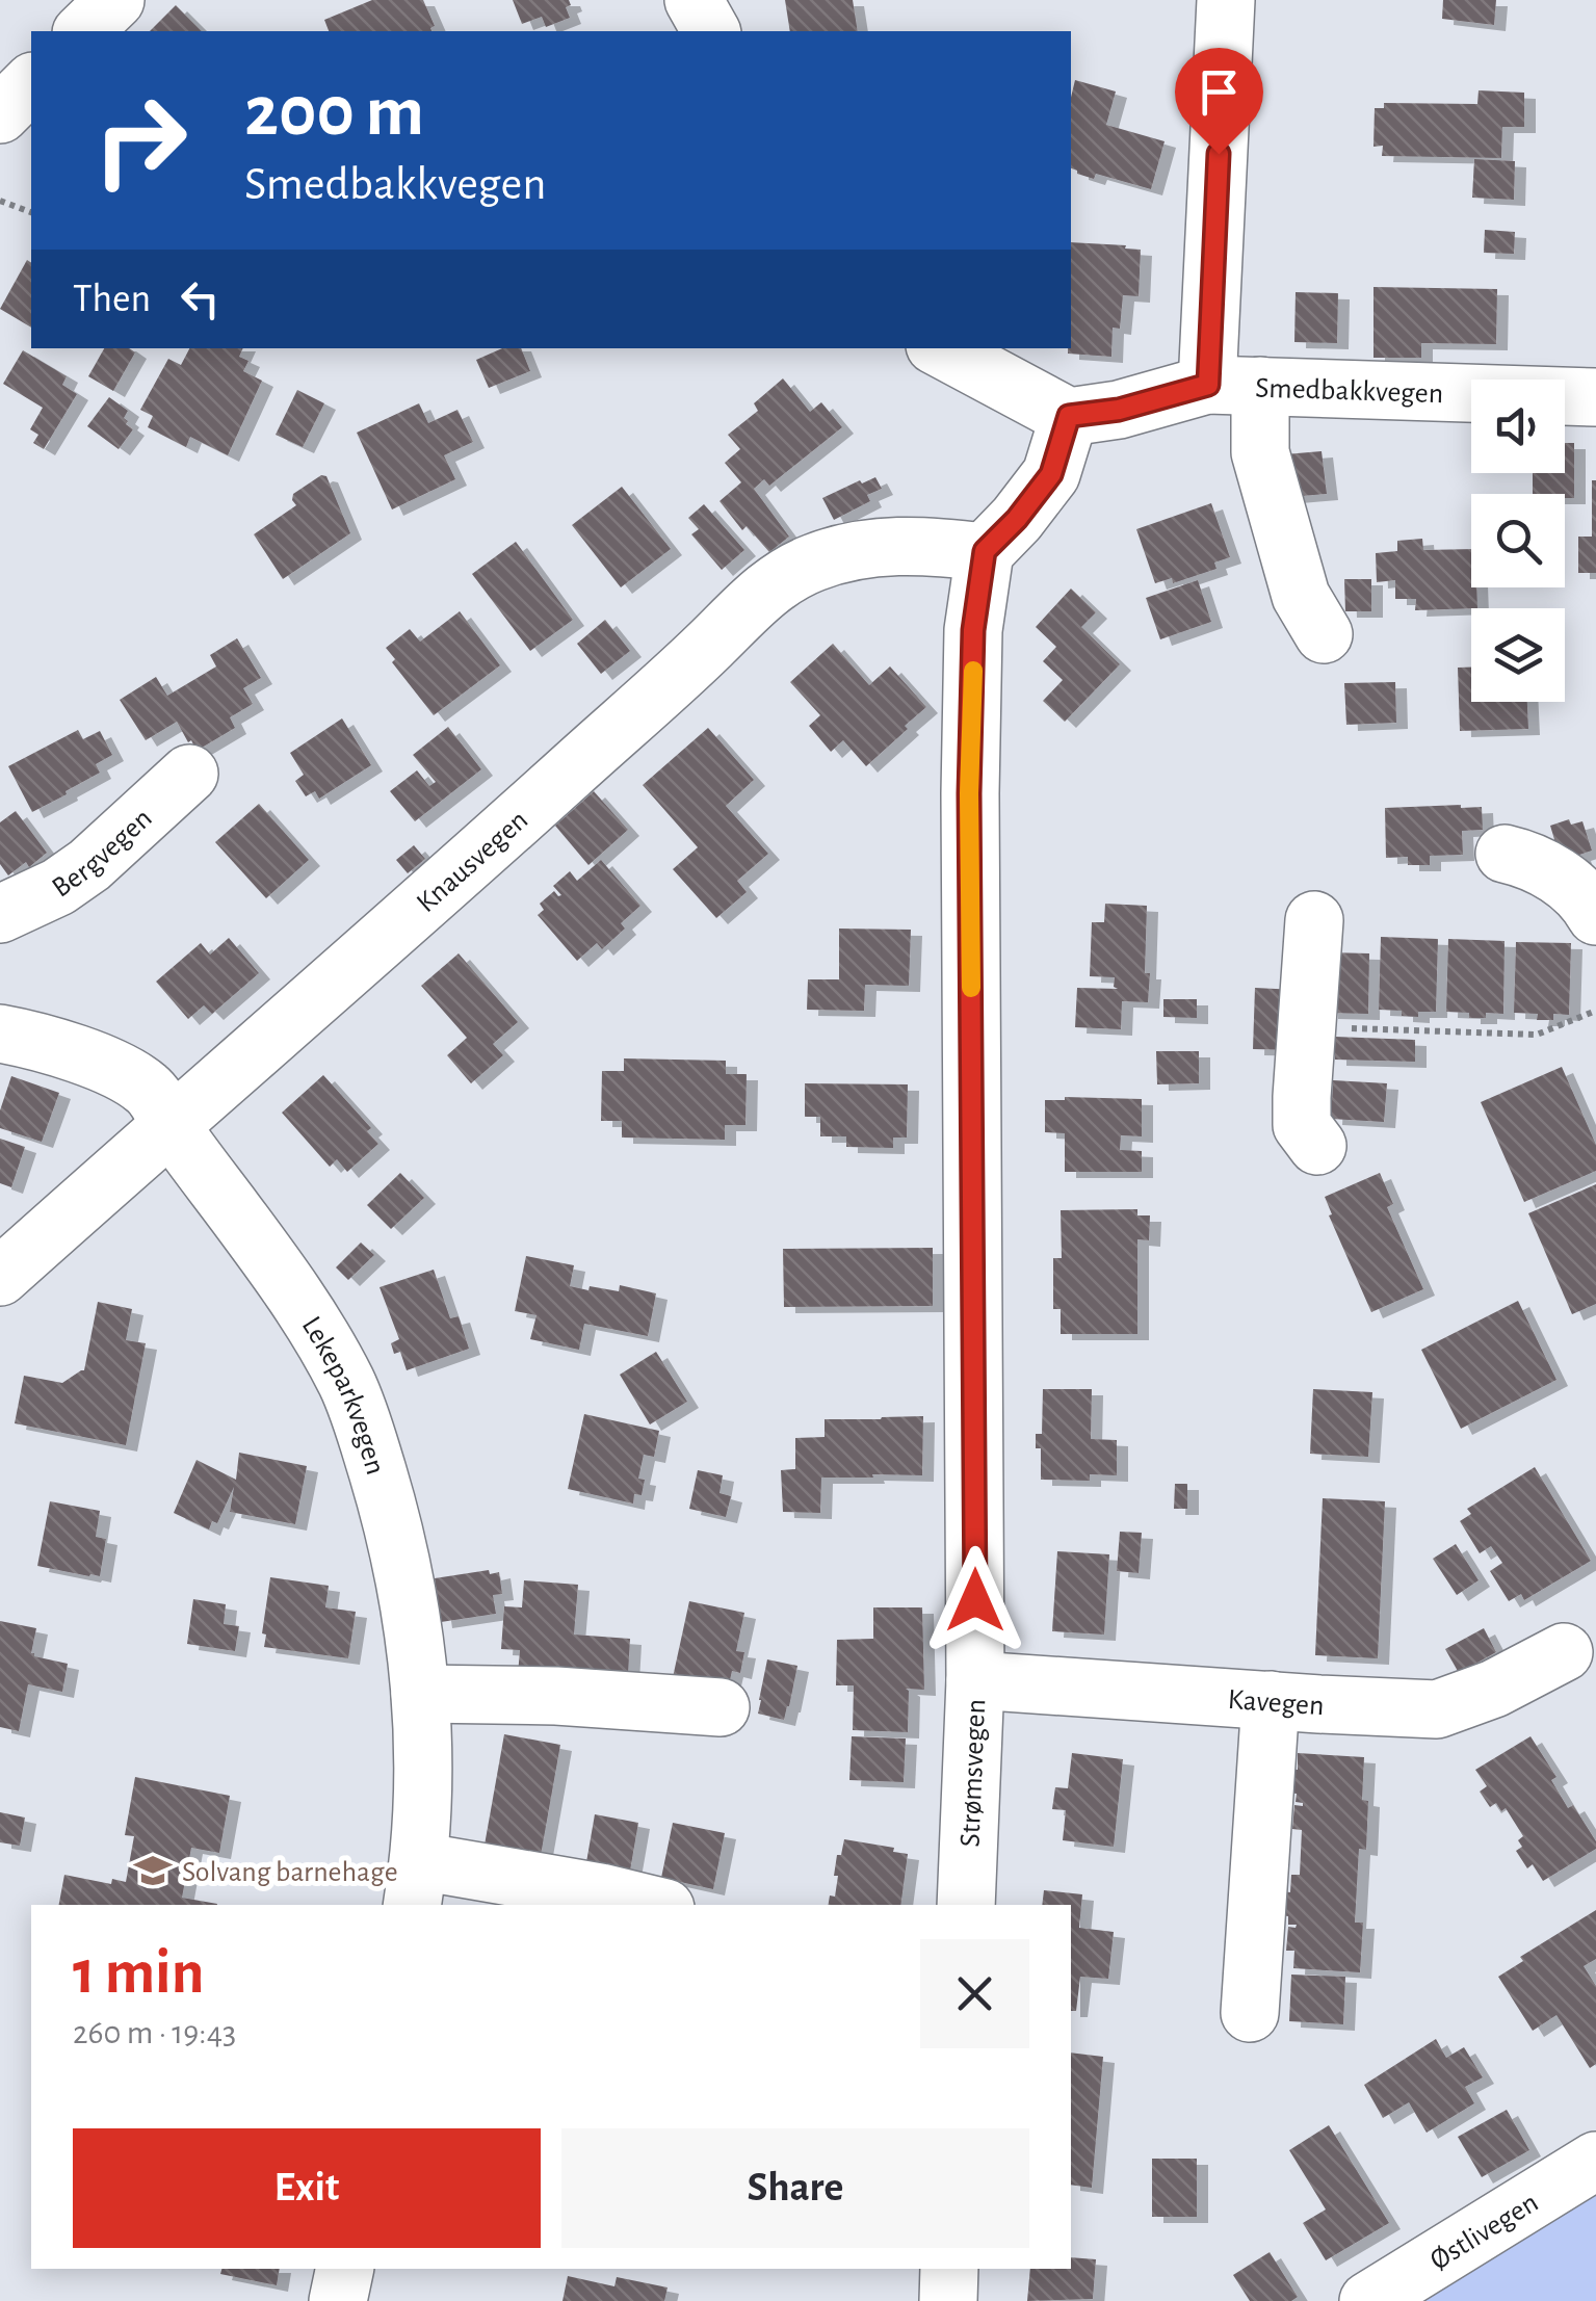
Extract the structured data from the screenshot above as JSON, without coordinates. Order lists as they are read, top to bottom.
{
  "streets": {
    "street": [
      "Smedbakkvegen",
      "Bergvegen",
      "Knausvegen",
      "Lekeparkvegen",
      "Kavegen",
      "Strømsvegen",
      "Østlivegen"
    ]
  },
  "crossings": [
    ["Knausvegen", "Lekeparkvegen"],
    ["Knausvegen", "Strømsvegen"],
    ["Kavegen", "Strømsvegen"]
  ],
  "places": {
    "school or university": ["Solvang barnehage"]
  },
  "page": {
    "turn": ["200 m", "Smedbakkvegen"],
    "then": "Then",
    "heading": ["1 min", "260 m · 19:43"],
    "buttons": ["Exit", "Share"]
  }
}
